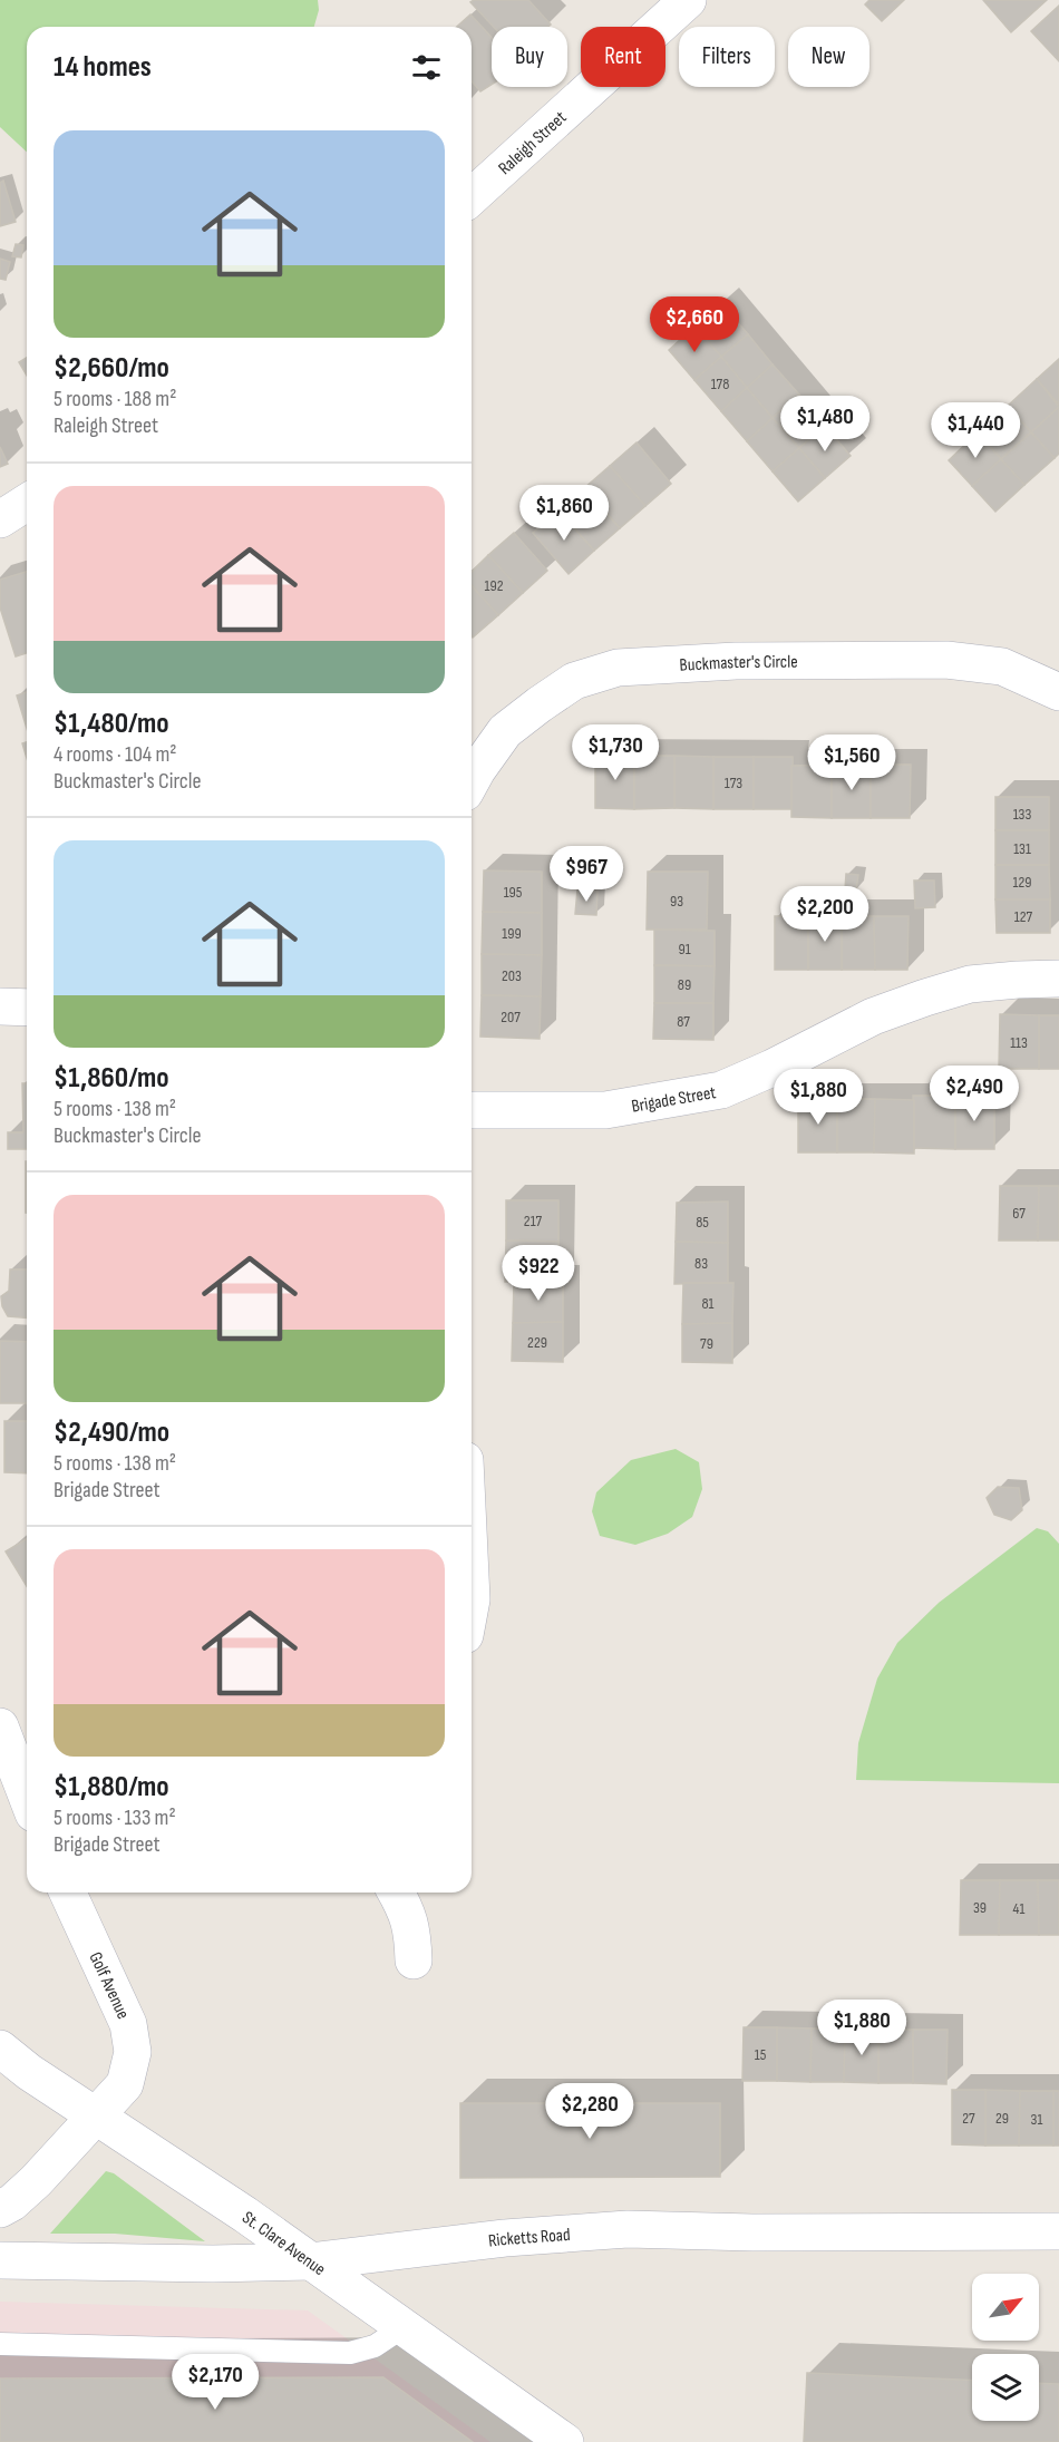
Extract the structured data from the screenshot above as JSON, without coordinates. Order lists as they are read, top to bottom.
{
  "streets": {
    "street": [
      "Raleigh Street",
      "Buckmaster's Circle",
      "Brigade Street",
      "Golf Avenue",
      "Ricketts Road",
      "St. Clare Avenue"
    ]
  },
  "crossings": [
    ["Golf Avenue", "St. Clare Avenue"],
    ["Ricketts Road", "St. Clare Avenue"]
  ],
  "house_numbers": [
    "178",
    "192",
    "173",
    "133",
    "131",
    "129",
    "195",
    "93",
    "127",
    "199",
    "91",
    "203",
    "89",
    "207",
    "87",
    "113",
    "67",
    "217",
    "85",
    "83",
    "81",
    "229",
    "79",
    "39",
    "41",
    "15",
    "27",
    "29",
    "31"
  ],
  "north": "top right",
  "page": {
    "chip": [
      "Buy",
      "Rent",
      "Filters",
      "New"
    ],
    "heading": "14 homes",
    "list": [
      {
        "name": "$2,660/mo",
        "note": "5 rooms · 188 m² · Raleigh Street"
      },
      {
        "name": "$1,480/mo",
        "note": "4 rooms · 104 m² · Buckmaster's Circle"
      },
      {
        "name": "$1,860/mo",
        "note": "5 rooms · 138 m² · Buckmaster's Circle"
      },
      {
        "name": "$2,490/mo",
        "note": "5 rooms · 138 m² · Brigade Street"
      },
      {
        "name": "$1,880/mo",
        "note": "5 rooms · 133 m² · Brigade Street"
      }
    ],
    "price": [
      "$2,660",
      "$1,480",
      "$1,440",
      "$1,860",
      "$1,730",
      "$1,560",
      "$967",
      "$2,200",
      "$2,490",
      "$1,880",
      "$922",
      "$1,880",
      "$2,280",
      "$2,170"
    ]
  }
}
